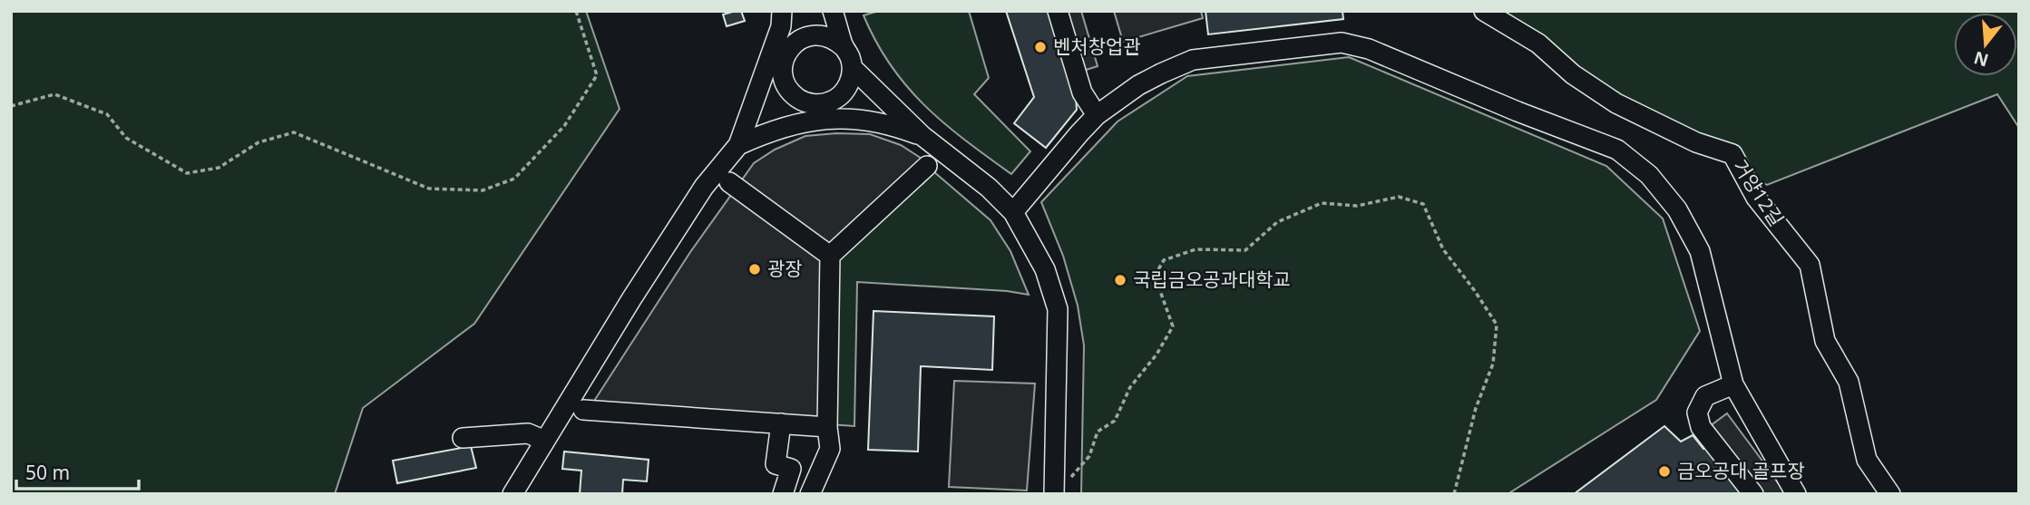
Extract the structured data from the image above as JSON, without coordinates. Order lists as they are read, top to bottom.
{
  "streets": {
    "street": ["거양12길"]
  },
  "places": [
    "벤처창업관",
    "광장",
    "국립금오공과대학교",
    "금오공대 골프장"
  ],
  "scale_bar": "50 m",
  "north": "bottom"
}
